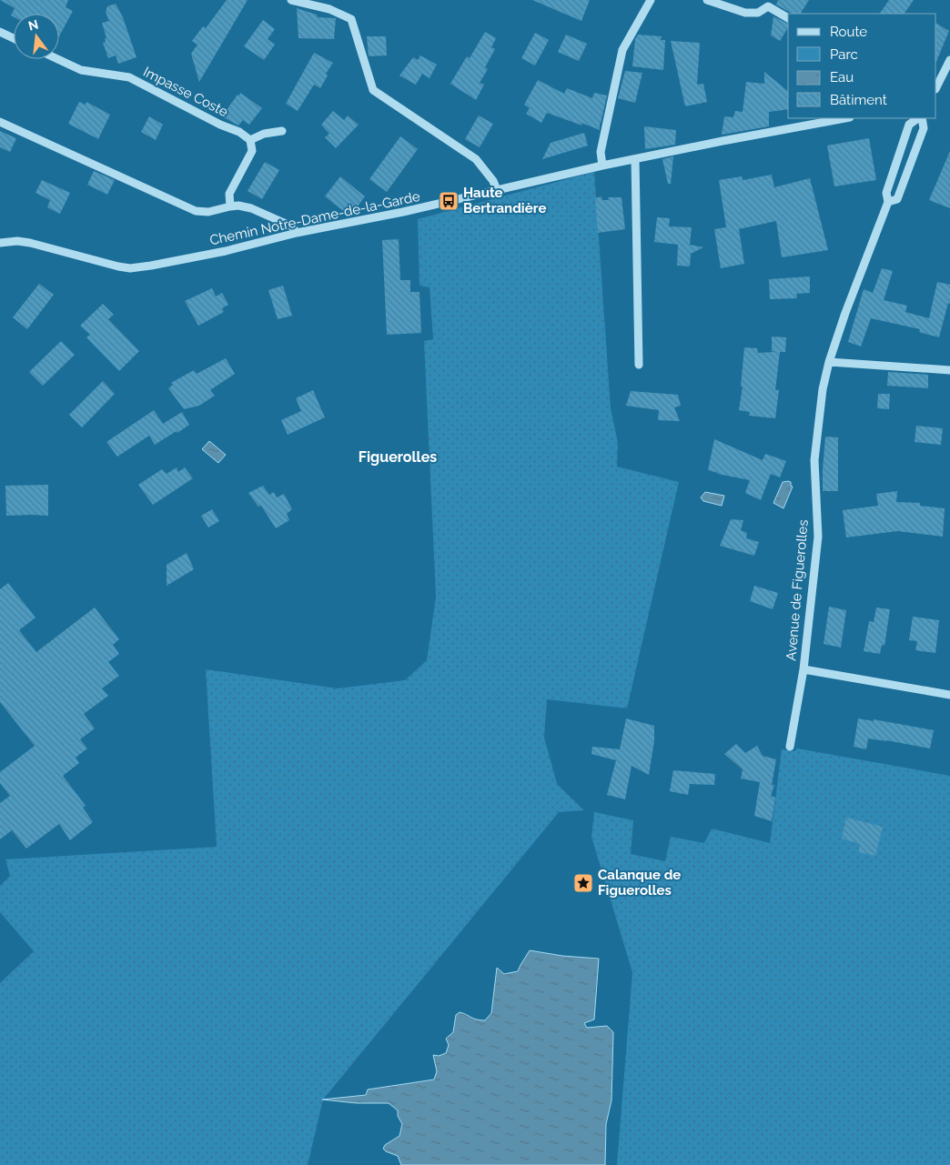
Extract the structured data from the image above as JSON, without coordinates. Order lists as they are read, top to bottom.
{
  "streets": {
    "street": ["Impasse Coste", "Chemin Notre-Dame-de-la-Garde", "Avenue de Figuerolles"]
  },
  "districts": ["Figuerolles"],
  "places": {
    "bus stop": ["Haute Bertrandière"],
    "place": ["Calanque de Figuerolles"]
  },
  "legend": [
    "Route",
    "Parc",
    "Eau",
    "Bâtiment"
  ],
  "north": "top"
}
